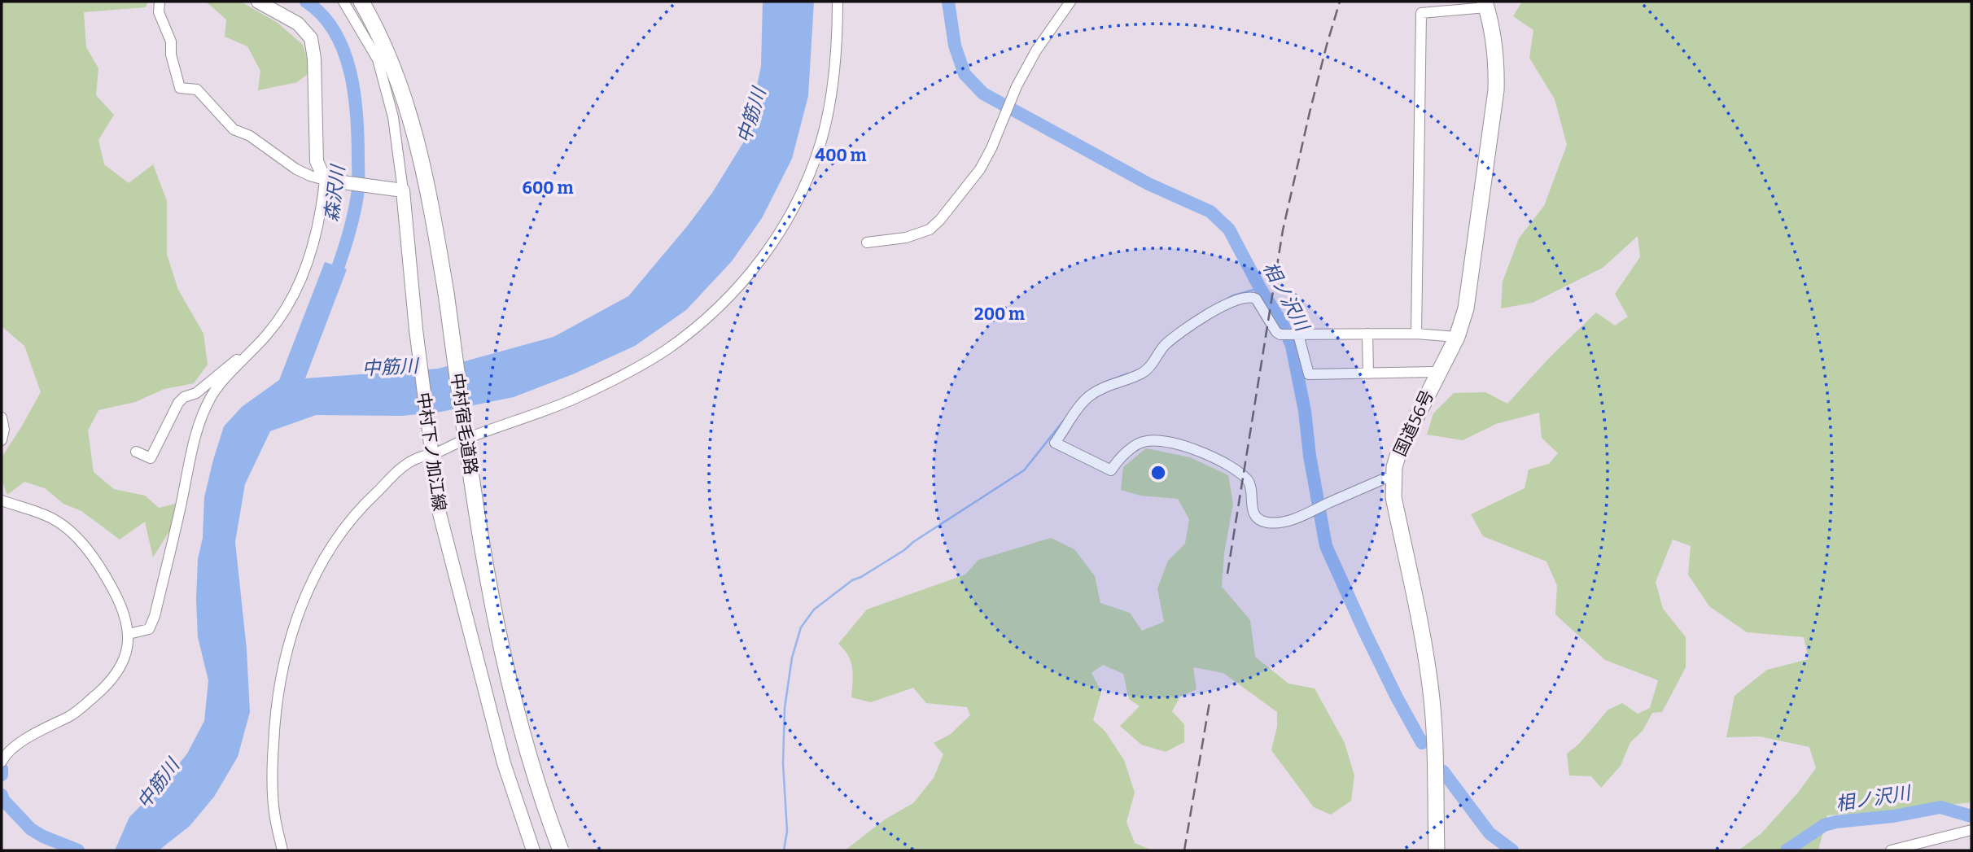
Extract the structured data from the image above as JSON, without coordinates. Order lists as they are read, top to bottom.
{
  "streets": {
    "highway": ["国道56号", "中村宿毛道路"],
    "main road": ["中村下ノ加江線"]
  },
  "water": ["中筋川", "森沢川", "相ノ沢川"],
  "rings": ["400 m", "600 m", "200 m"]
}
